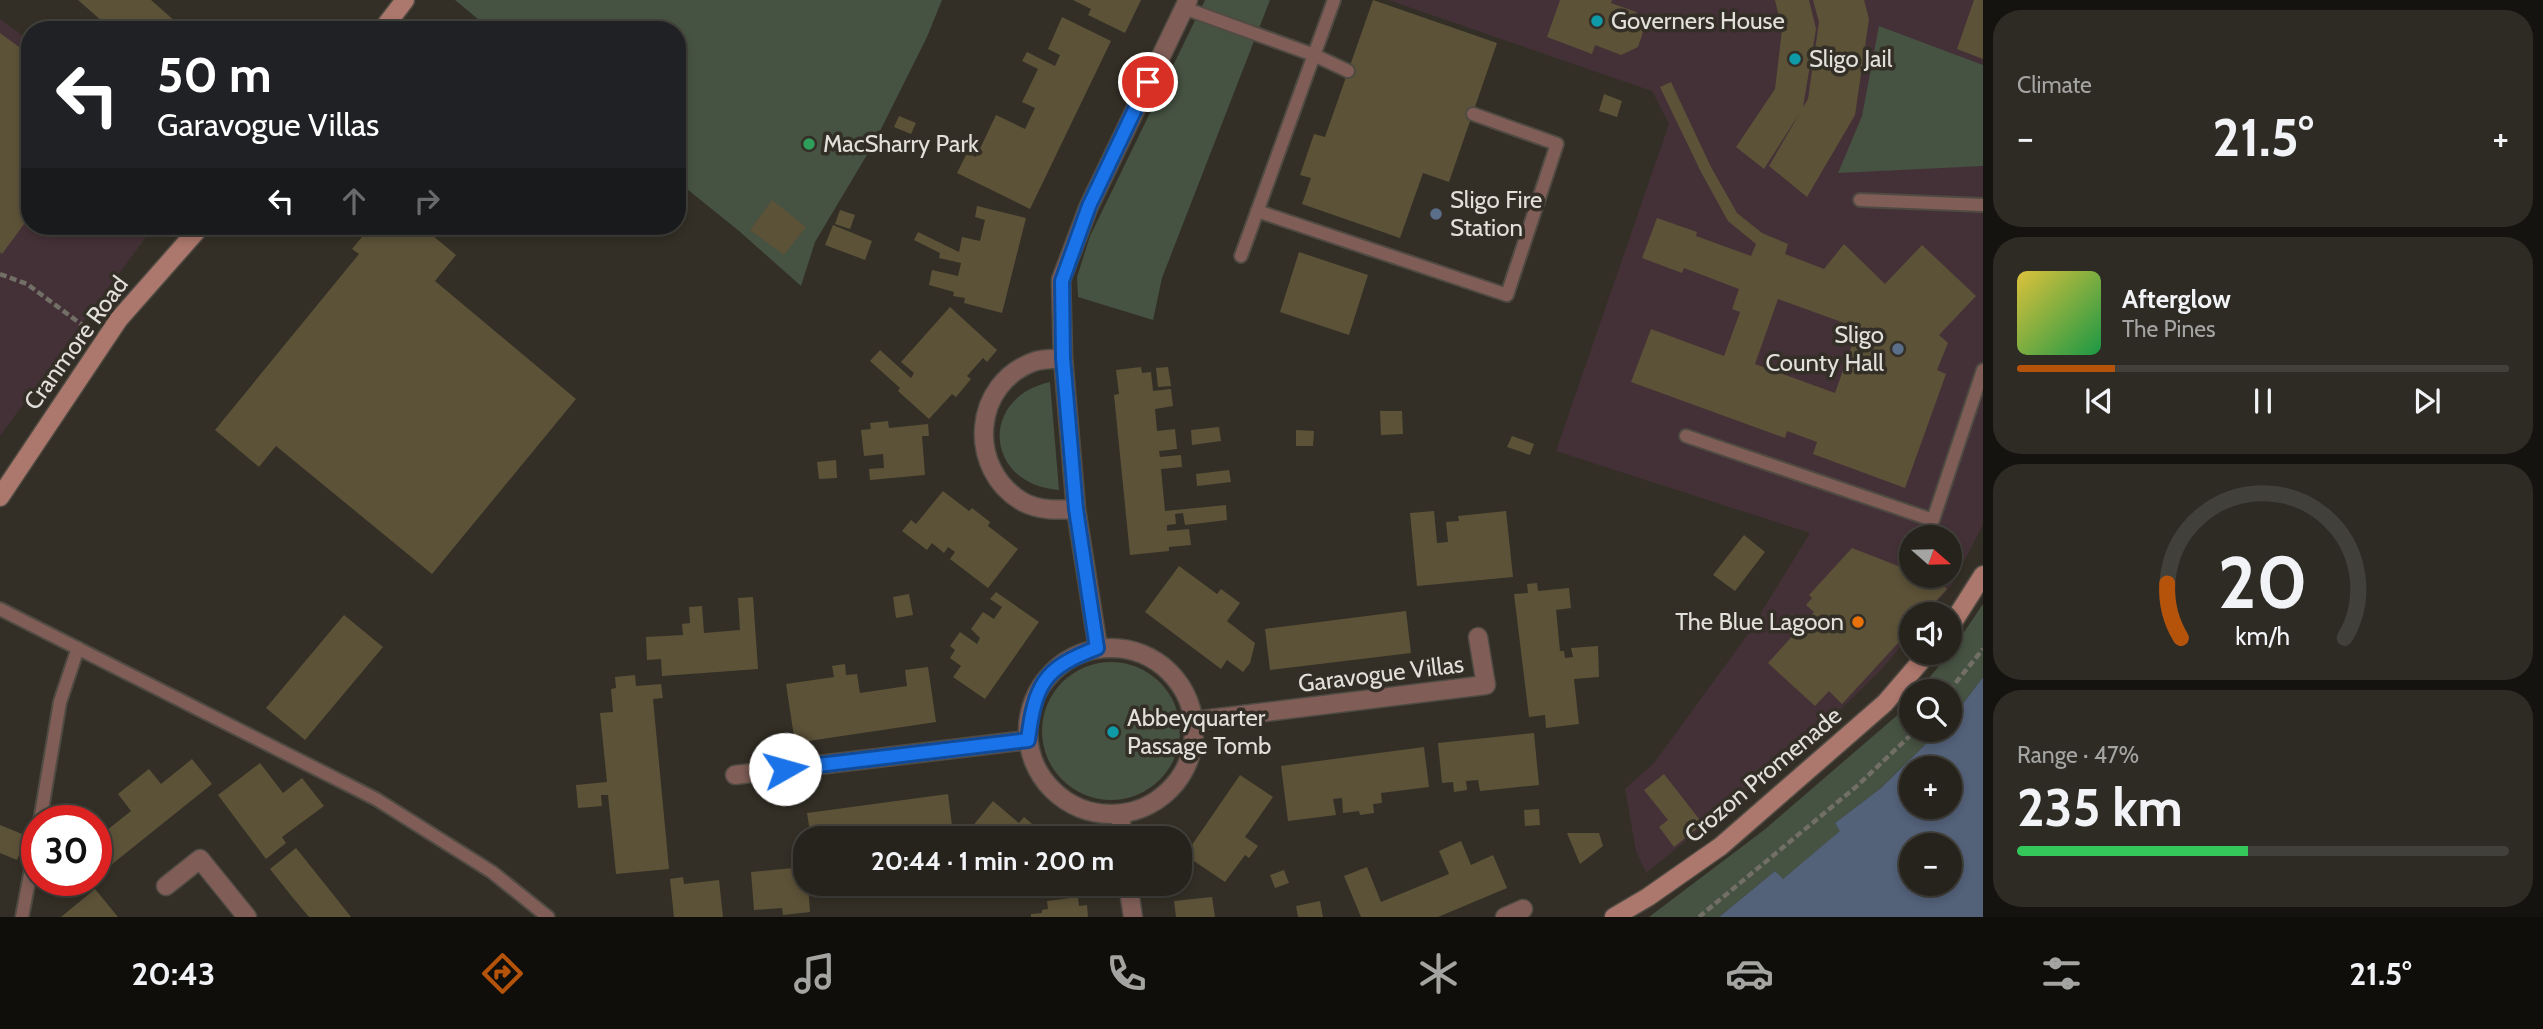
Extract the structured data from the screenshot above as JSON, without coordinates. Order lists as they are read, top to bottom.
{
  "streets": {
    "street": ["Cranmore Road", "Garavogue Villas", "Crozon Promenade"]
  },
  "places": [
    "Governers House",
    "Sligo Jail",
    "MacSharry Park",
    "Sligo Fire Station",
    "Sligo County Hall",
    "The Blue Lagoon",
    "Abbeyquarter Passage Tomb"
  ],
  "north": "right",
  "page": {
    "tile": [
      "Climate",
      ["Range · 47%", "235 km"]
    ],
    "turn": ["50 m", "Garavogue Villas"],
    "heat": ["−", "21.5°", "+"],
    "song": ["Afterglow", "The Pines"],
    "map_buttons": ["+", "−"],
    "limit": "30",
    "trip": "20:44 · 1 min · 200 m",
    "tabs": ["20:43", "21.5°"],
    "gauge": ["20", "km/h"]
  }
}
